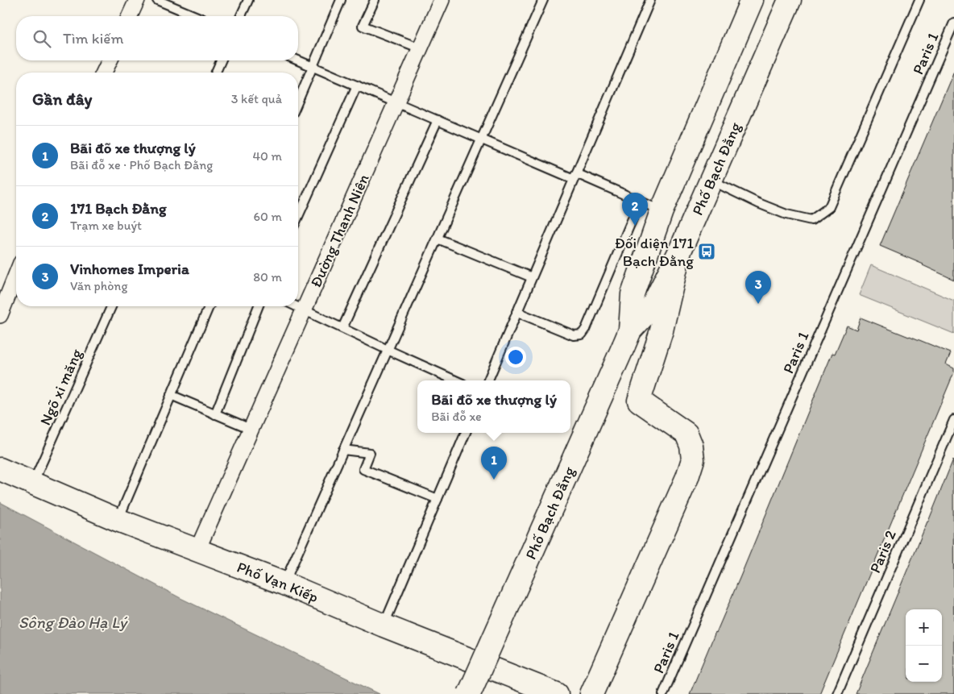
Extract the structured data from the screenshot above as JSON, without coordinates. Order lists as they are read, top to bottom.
{
  "streets": {
    "street": ["Phố Bạch Đằng", "Đường Thanh Niên", "Phố Vạn Kiếp"],
    "lane": ["Paris 1", "Ngõ xi măng", "Paris 2"]
  },
  "crossings": [
    ["Đường Thanh Niên", "Phố Vạn Kiếp"],
    ["Ngõ xi măng", "Phố Vạn Kiếp"]
  ],
  "water": ["Sông Đào Hạ Lý"],
  "places": {
    "bus stop": ["Đối diện 171 Bạch Đằng"]
  },
  "page": {
    "search": "Tìm kiếm",
    "heading": ["Gần đây", "3 kết quả"],
    "list": [
      {
        "mark": "1",
        "name": "Bãi đõ xe thượng lý",
        "note": "Bãi đỗ xe · Phố Bạch Đằng",
        "value": "40 m"
      },
      {
        "mark": "2",
        "name": "171 Bạch Đằng",
        "note": "Trạm xe buýt",
        "value": "60 m"
      },
      {
        "mark": "3",
        "name": "Vinhomes Imperia",
        "note": "Văn phòng",
        "value": "80 m"
      }
    ],
    "pins": ["2", "3", "1"],
    "popup": ["Bãi đõ xe thượng lý", "Bãi đỗ xe"],
    "map_buttons": ["+", "−"]
  }
}
